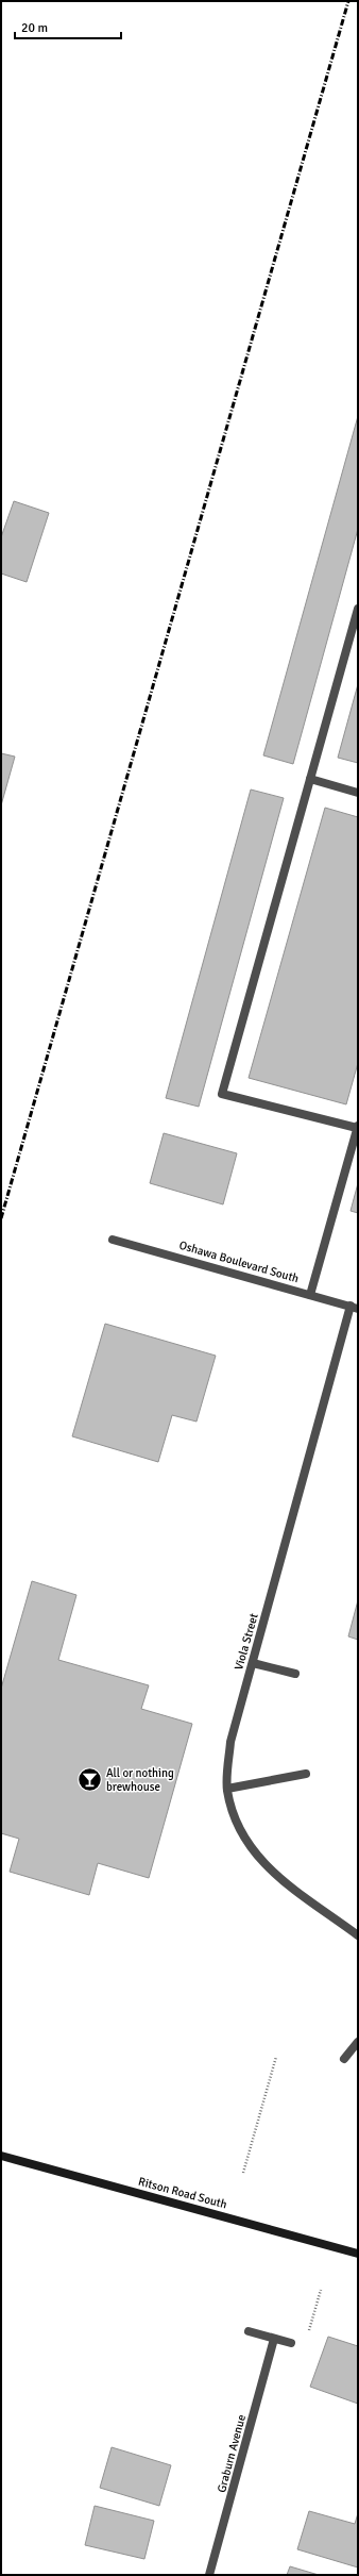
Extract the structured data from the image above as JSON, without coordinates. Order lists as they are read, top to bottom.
{
  "streets": {
    "main road": ["Ritson Road South"],
    "street": ["Oshawa Boulevard South", "Viola Street", "Graburn Avenue"]
  },
  "crossings": [
    ["Oshawa Boulevard South", "Viola Street"]
  ],
  "places": {
    "bar": ["All or nothing brewhouse"]
  },
  "scale_bar": "20 m"
}
